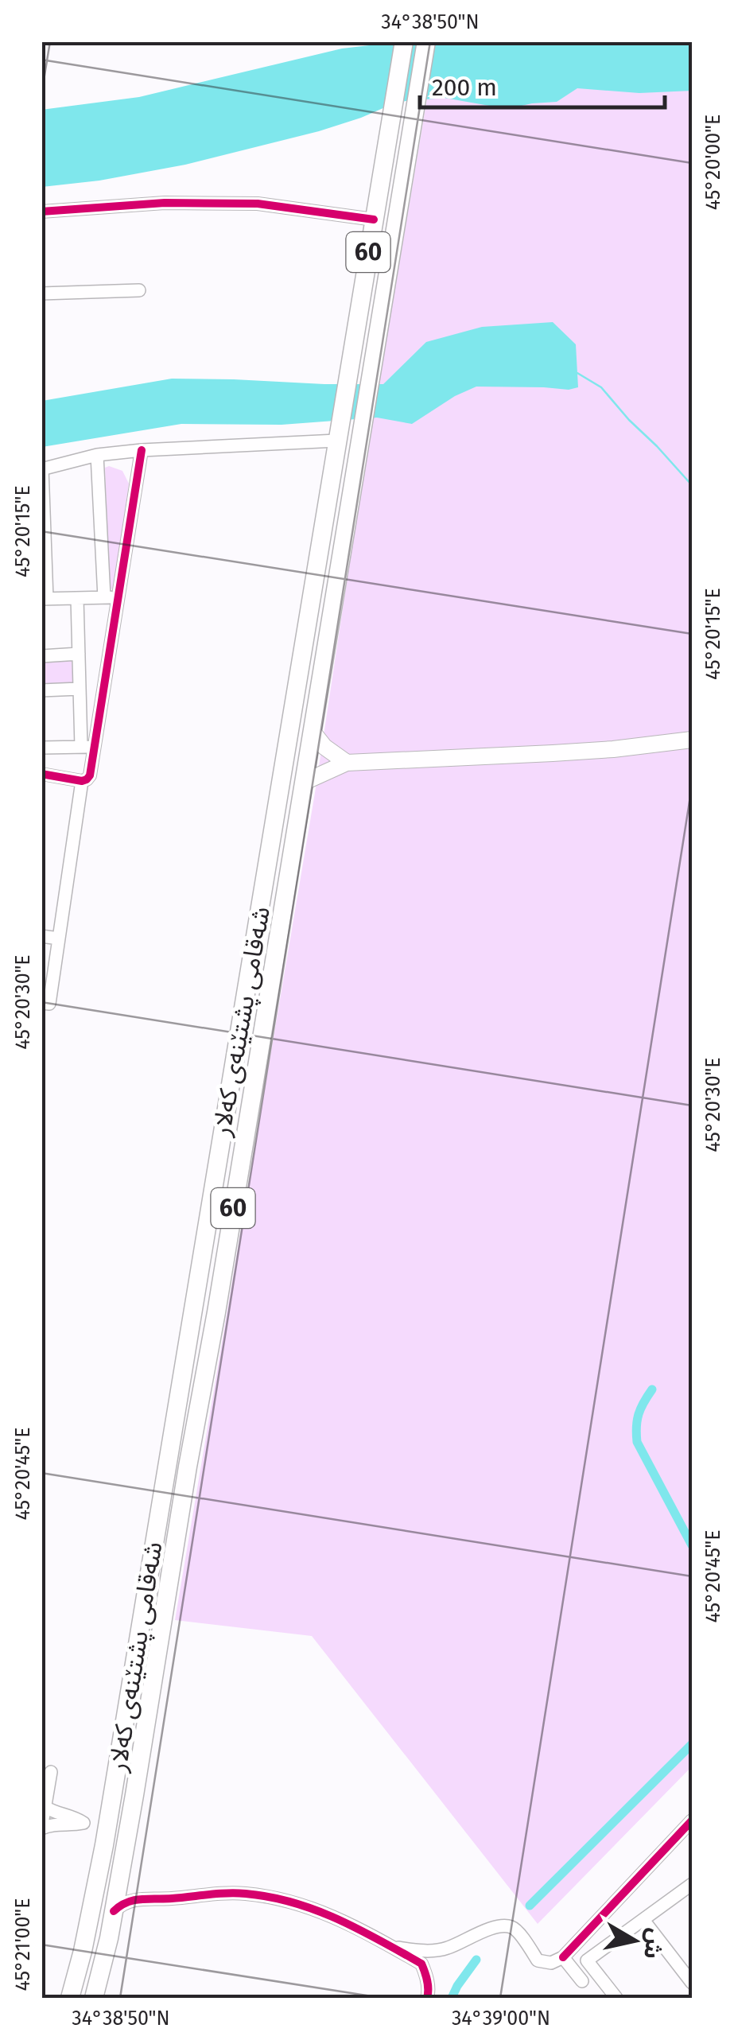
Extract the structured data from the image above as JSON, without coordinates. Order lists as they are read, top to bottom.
{
  "streets": {
    "highway": ["60", "شەقامی پشتێنەی کەلار"]
  },
  "scale_bar": "200 m",
  "north": "right",
  "coordinates": [
    "34°38'50\"N",
    "45°20'00\"E",
    "45°20'15\"E",
    "45°20'30\"E",
    "45°20'45\"E",
    "45°21'00\"E",
    "34°39'00\"N"
  ]
}
